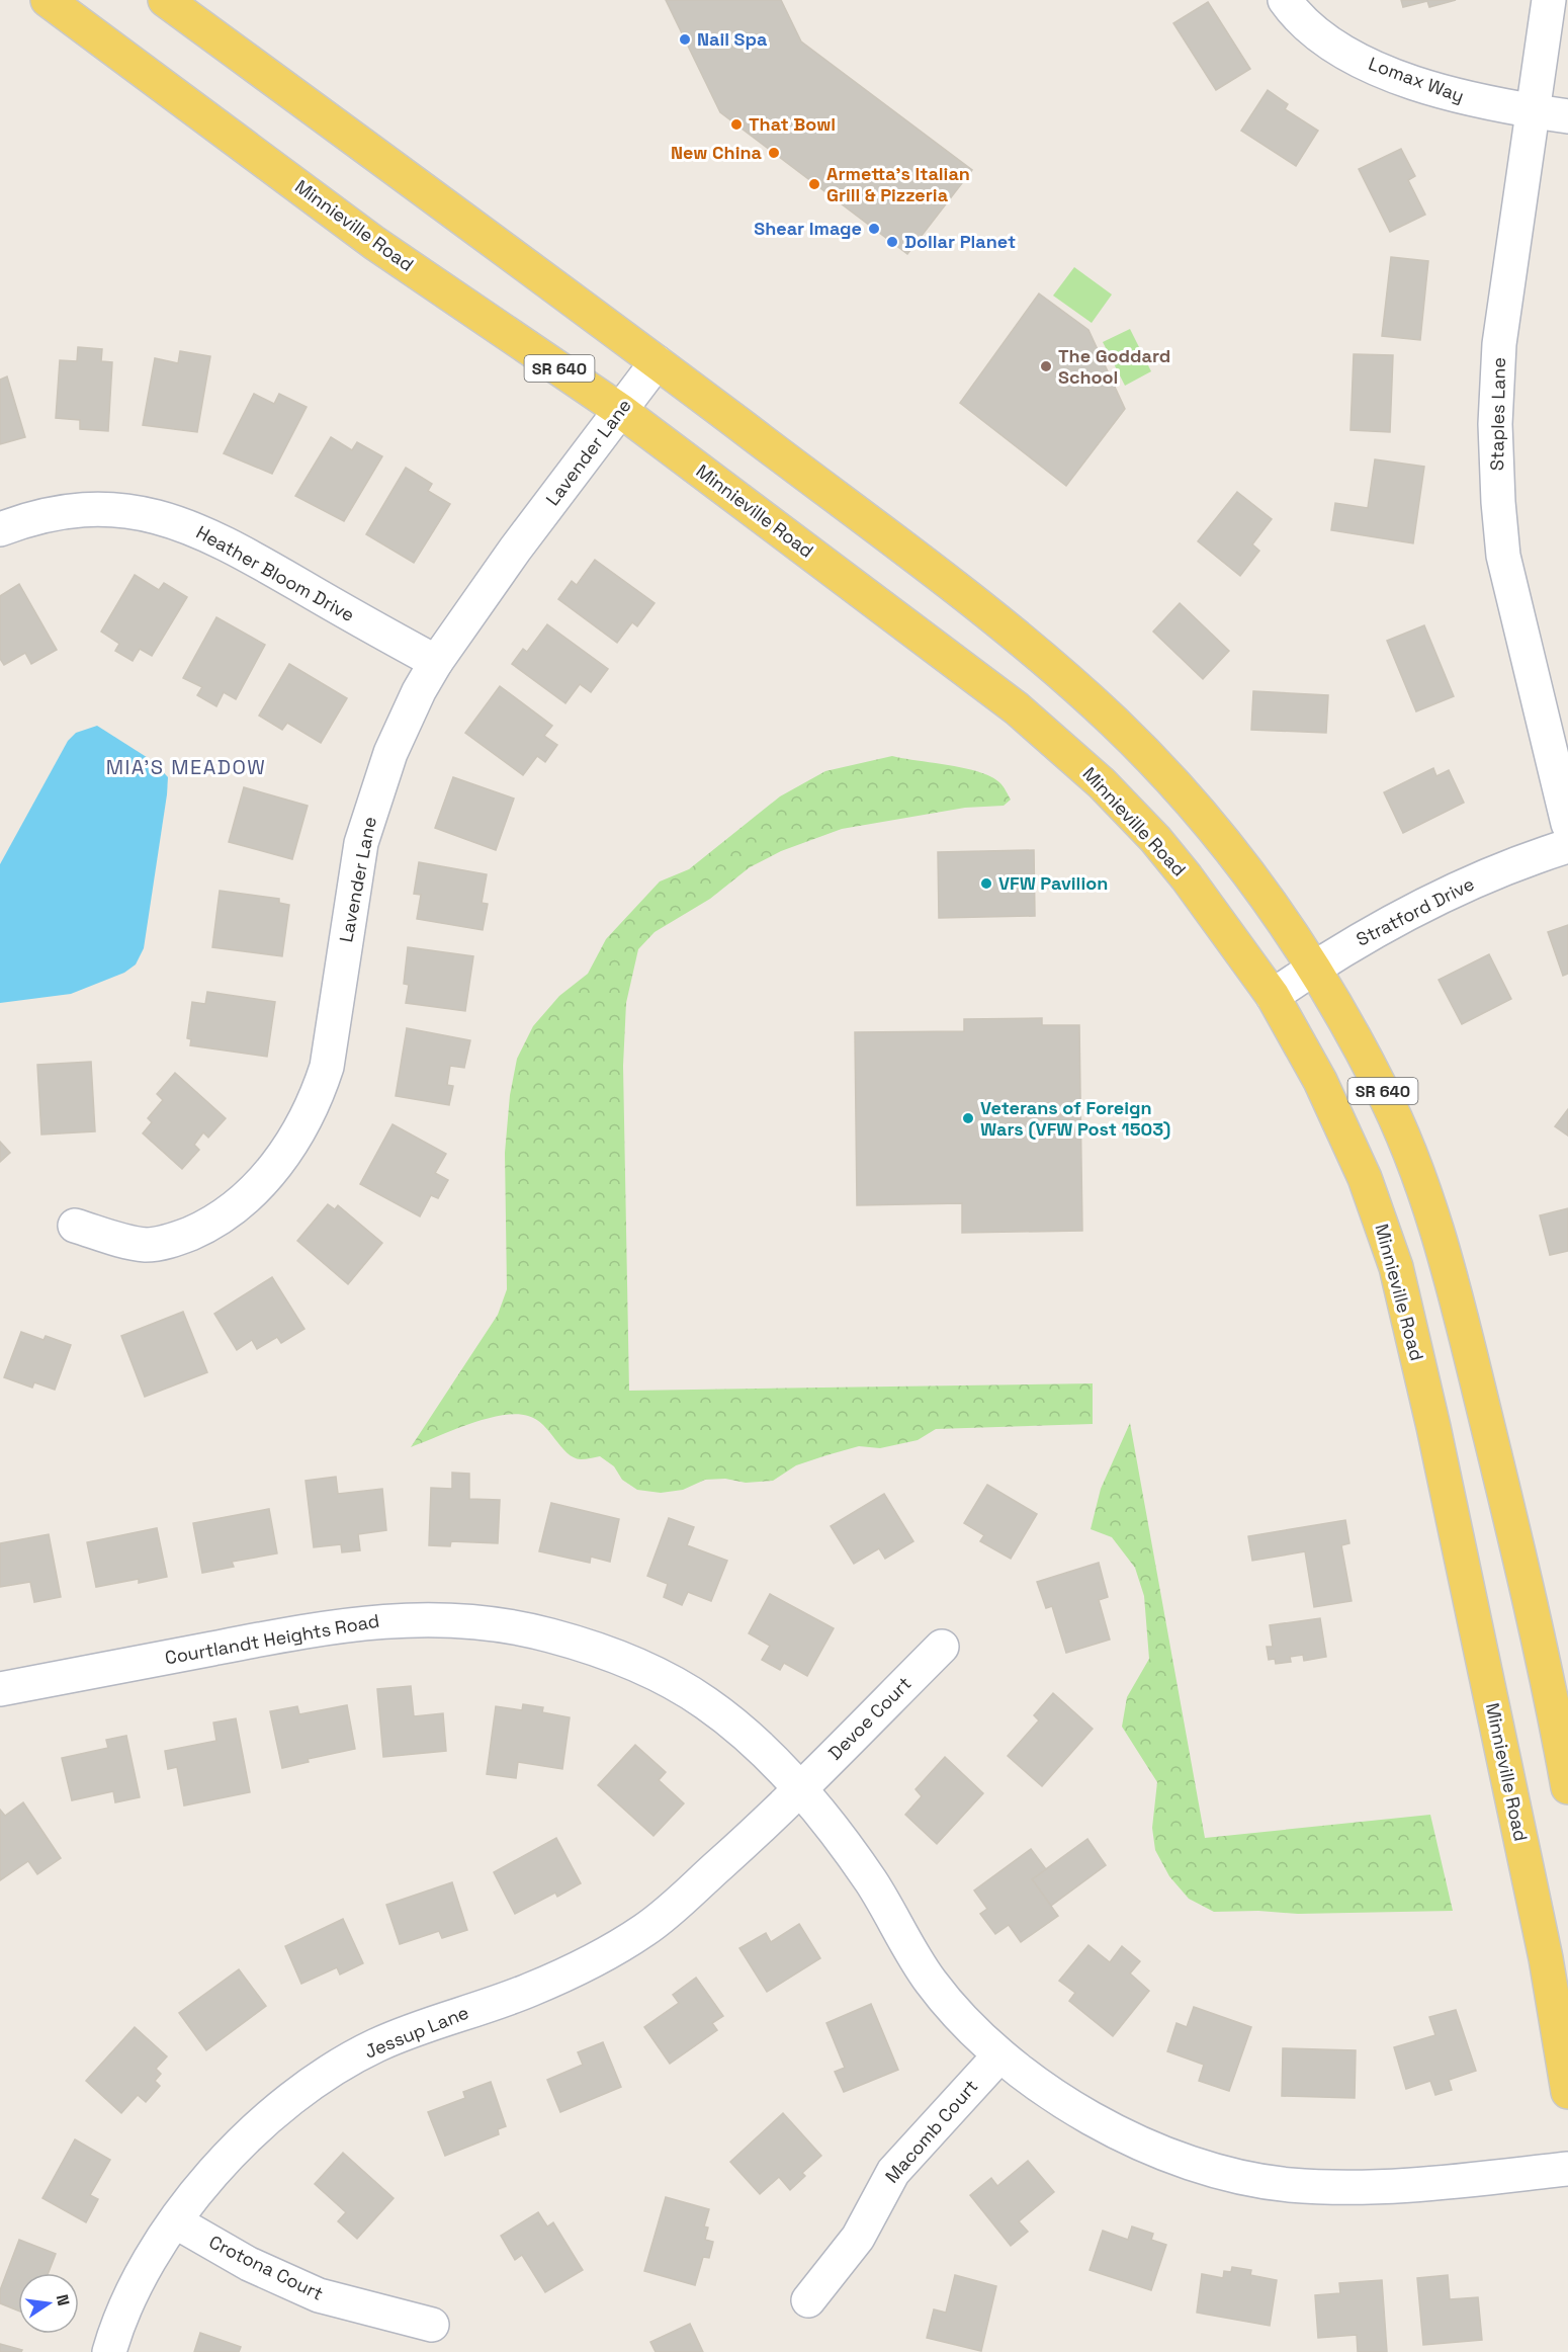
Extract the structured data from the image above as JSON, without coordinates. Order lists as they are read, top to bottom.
{
  "streets": {
    "main road": ["Minnieville Road", "SR 640"],
    "street": [
      "Lomax Way",
      "Staples Lane",
      "Lavender Lane",
      "Heather Bloom Drive",
      "Stratford Drive",
      "Courtlandt Heights Road",
      "Devoe Court",
      "Jessup Lane",
      "Macomb Court",
      "Crotona Court"
    ]
  },
  "crossings": [
    ["Lomax Way", "Staples Lane"],
    ["Minnieville Road", "Lavender Lane"],
    ["Minnieville Road", "Stratford Drive"],
    ["SR 640", "Lavender Lane"],
    ["SR 640", "Stratford Drive"],
    ["Lavender Lane", "Heather Bloom Drive"],
    ["Courtlandt Heights Road", "Devoe Court"],
    ["Courtlandt Heights Road", "Jessup Lane"],
    ["Courtlandt Heights Road", "Macomb Court"],
    ["Devoe Court", "Jessup Lane"],
    ["Jessup Lane", "Crotona Court"]
  ],
  "districts": ["MIA'S MEADOW"],
  "places": [
    "Nail Spa",
    "That Bowl",
    "New China",
    "Armetta's Italian Grill & Pizzeria",
    "Shear Image",
    "Dollar Planet",
    "The Goddard School",
    "VFW Pavilion",
    "Veterans of Foreign Wars (VFW Post 1503)"
  ],
  "north": "right"
}
